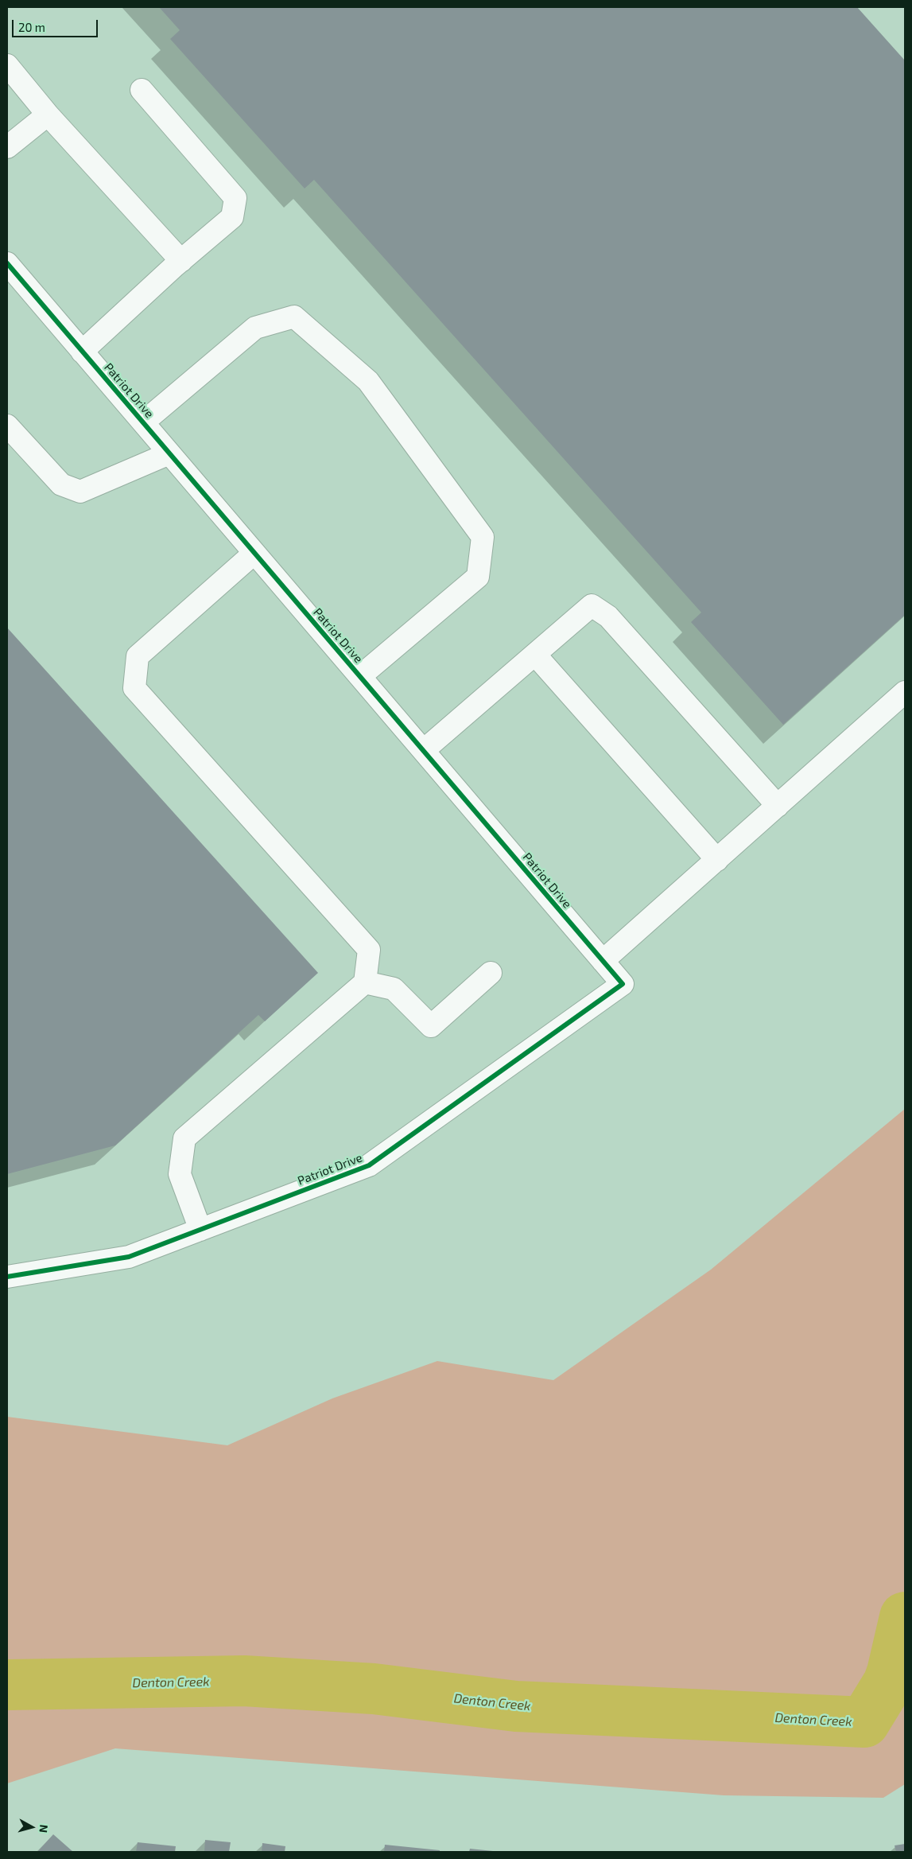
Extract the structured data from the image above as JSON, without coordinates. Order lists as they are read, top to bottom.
{
  "streets": {
    "street": ["Patriot Drive"]
  },
  "water": ["Denton Creek"],
  "scale_bar": "20 m",
  "north": "right"
}
